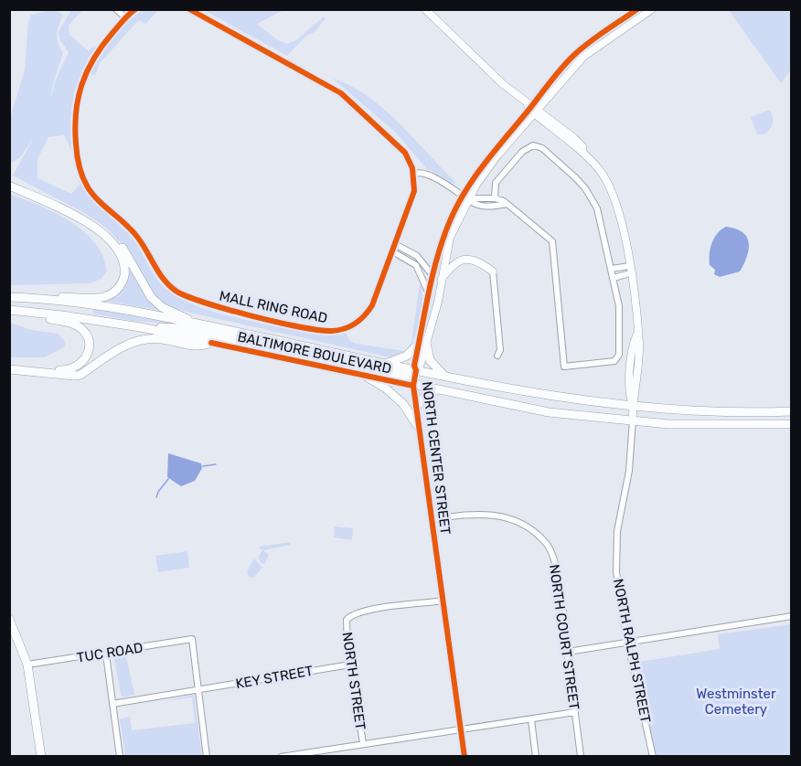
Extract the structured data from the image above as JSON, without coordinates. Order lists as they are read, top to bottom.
{
  "streets": {
    "highway": ["BALTIMORE BOULEVARD"],
    "street": [
      "MALL RING ROAD",
      "NORTH CENTER STREET",
      "NORTH COURT STREET",
      "NORTH RALPH STREET",
      "TUC ROAD",
      "KEY STREET",
      "NORTH STREET"
    ]
  },
  "crossings": [
    ["BALTIMORE BOULEVARD", "NORTH CENTER STREET"],
    ["BALTIMORE BOULEVARD", "NORTH RALPH STREET"],
    ["NORTH CENTER STREET", "NORTH COURT STREET"],
    ["NORTH CENTER STREET", "NORTH STREET"],
    ["TUC ROAD", "KEY STREET"],
    ["KEY STREET", "NORTH STREET"]
  ],
  "parks": ["Westminster Cemetery"]
}
